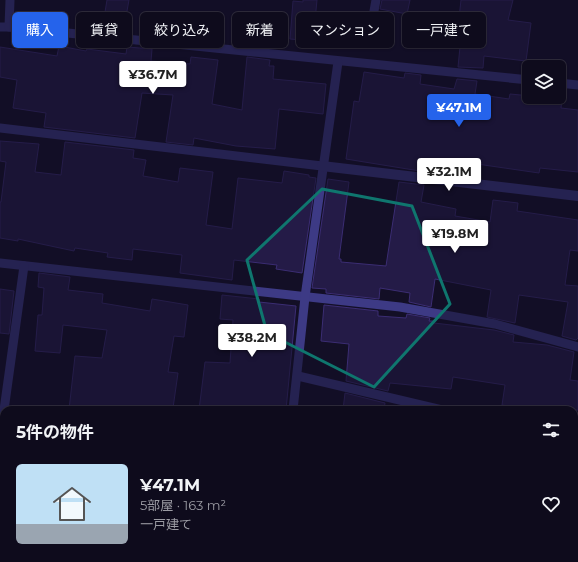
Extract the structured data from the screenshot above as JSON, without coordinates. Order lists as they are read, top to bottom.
{
  "page": {
    "chip": [
      "購入",
      "賃貸",
      "絞り込み",
      "新着",
      "マンション",
      "一戸建て"
    ],
    "price": [
      "¥36.7M",
      "¥47.1M",
      "¥32.1M",
      "¥19.8M",
      "¥38.2M"
    ],
    "heading": "5件の物件",
    "list": [
      {
        "name": "¥47.1M",
        "note": "5部屋 · 163 m² · 一戸建て"
      }
    ]
  }
}
